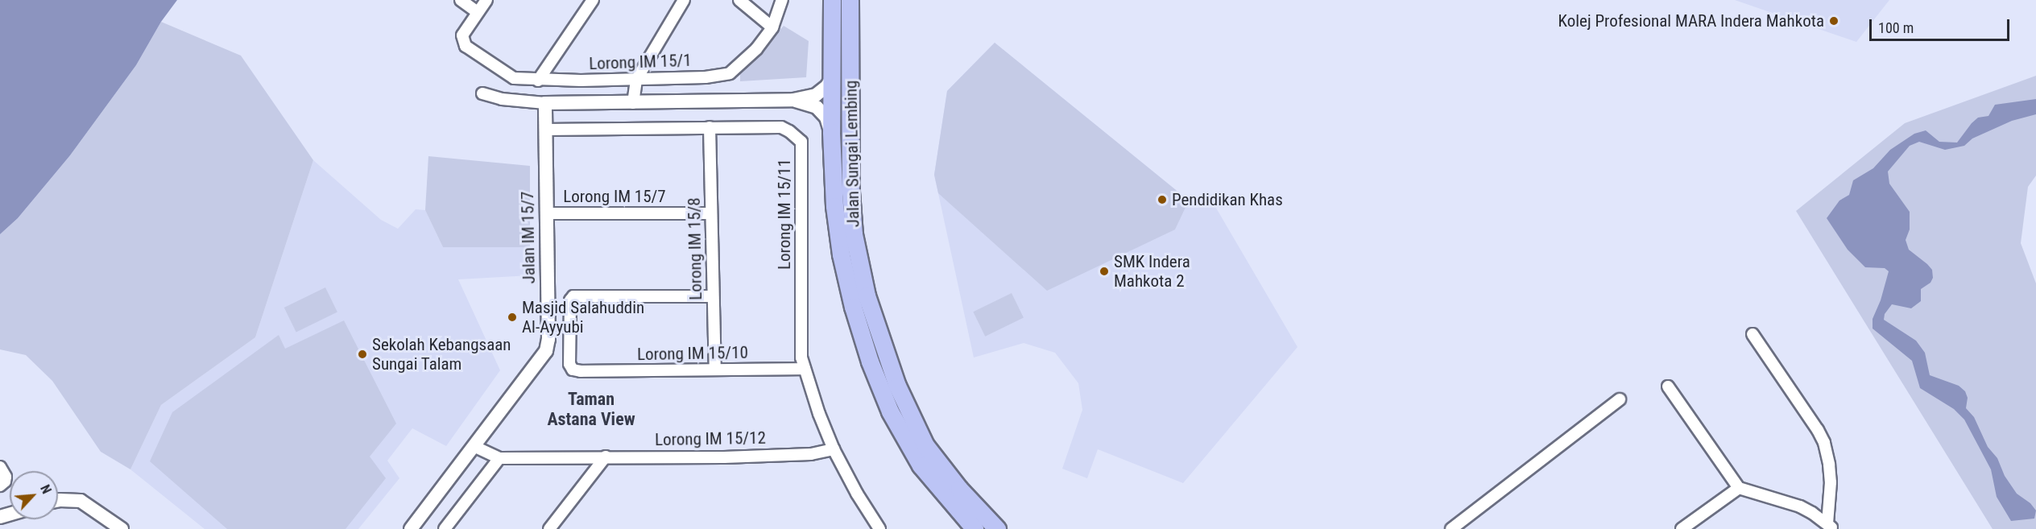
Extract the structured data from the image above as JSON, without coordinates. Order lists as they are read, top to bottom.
{
  "streets": {
    "main road": ["Jalan Sungai Lembing"],
    "street": [
      "Lorong IM 15/1",
      "Lorong IM 15/7",
      "Lorong IM 15/11",
      "Jalan IM 15/7",
      "Lorong IM 15/8",
      "Lorong IM 15/10",
      "Lorong IM 15/12"
    ]
  },
  "crossings": [
    ["Lorong IM 15/7", "Jalan IM 15/7"],
    ["Lorong IM 15/7", "Lorong IM 15/8"],
    ["Lorong IM 15/11", "Jalan IM 15/7"],
    ["Lorong IM 15/11", "Lorong IM 15/8"],
    ["Lorong IM 15/11", "Lorong IM 15/10"],
    ["Lorong IM 15/11", "Lorong IM 15/12"],
    ["Jalan IM 15/7", "Lorong IM 15/12"],
    ["Lorong IM 15/8", "Lorong IM 15/10"]
  ],
  "districts": ["Taman Astana View"],
  "places": [
    "Kolej Profesional MARA Indera Mahkota",
    "Pendidikan Khas",
    "SMK Indera Mahkota 2",
    "Masjid Salahuddin Al-Ayyubi",
    "Sekolah Kebangsaan Sungai Talam"
  ],
  "scale_bar": "100 m",
  "north": "top right"
}
